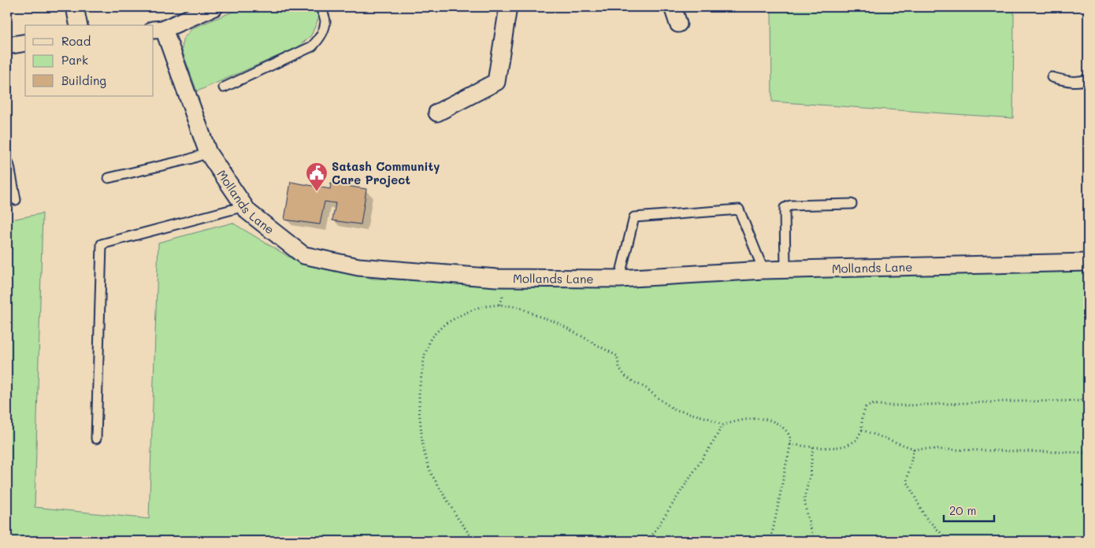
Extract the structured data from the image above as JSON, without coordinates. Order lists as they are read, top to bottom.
{
  "streets": {
    "street": ["Mollands Lane"]
  },
  "places": {
    "public building": ["Satash Community Care Project"]
  },
  "legend": ["Road", "Park", "Building"],
  "scale_bar": "20 m"
}
